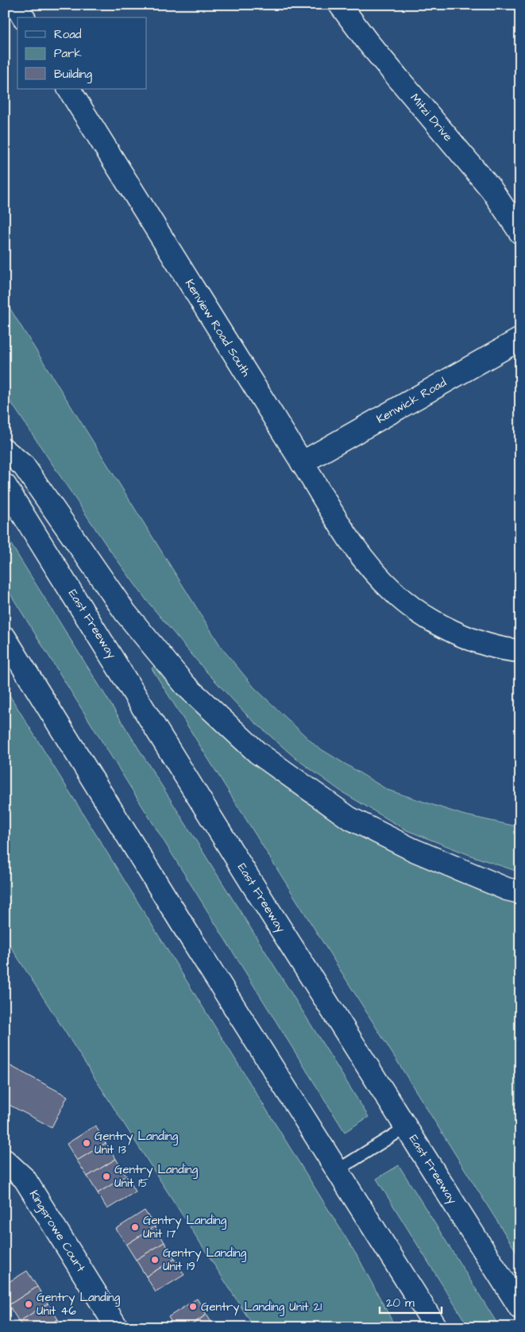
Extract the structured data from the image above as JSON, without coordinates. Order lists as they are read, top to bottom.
{
  "streets": {
    "main road": [
      "Mitzi Drive",
      "Kenview Road South",
      "Kenwick Road",
      "East Freeway",
      "Kingsrowe Court"
    ]
  },
  "crossings": [
    ["Kenview Road South", "Kenwick Road"]
  ],
  "places": [
    "Gentry Landing Unit 13",
    "Gentry Landing Unit 15",
    "Gentry Landing Unit 17",
    "Gentry Landing Unit 19",
    "Gentry Landing Unit 46",
    "Gentry Landing Unit 21"
  ],
  "legend": ["Road", "Park", "Building"],
  "scale_bar": "20 m"
}
